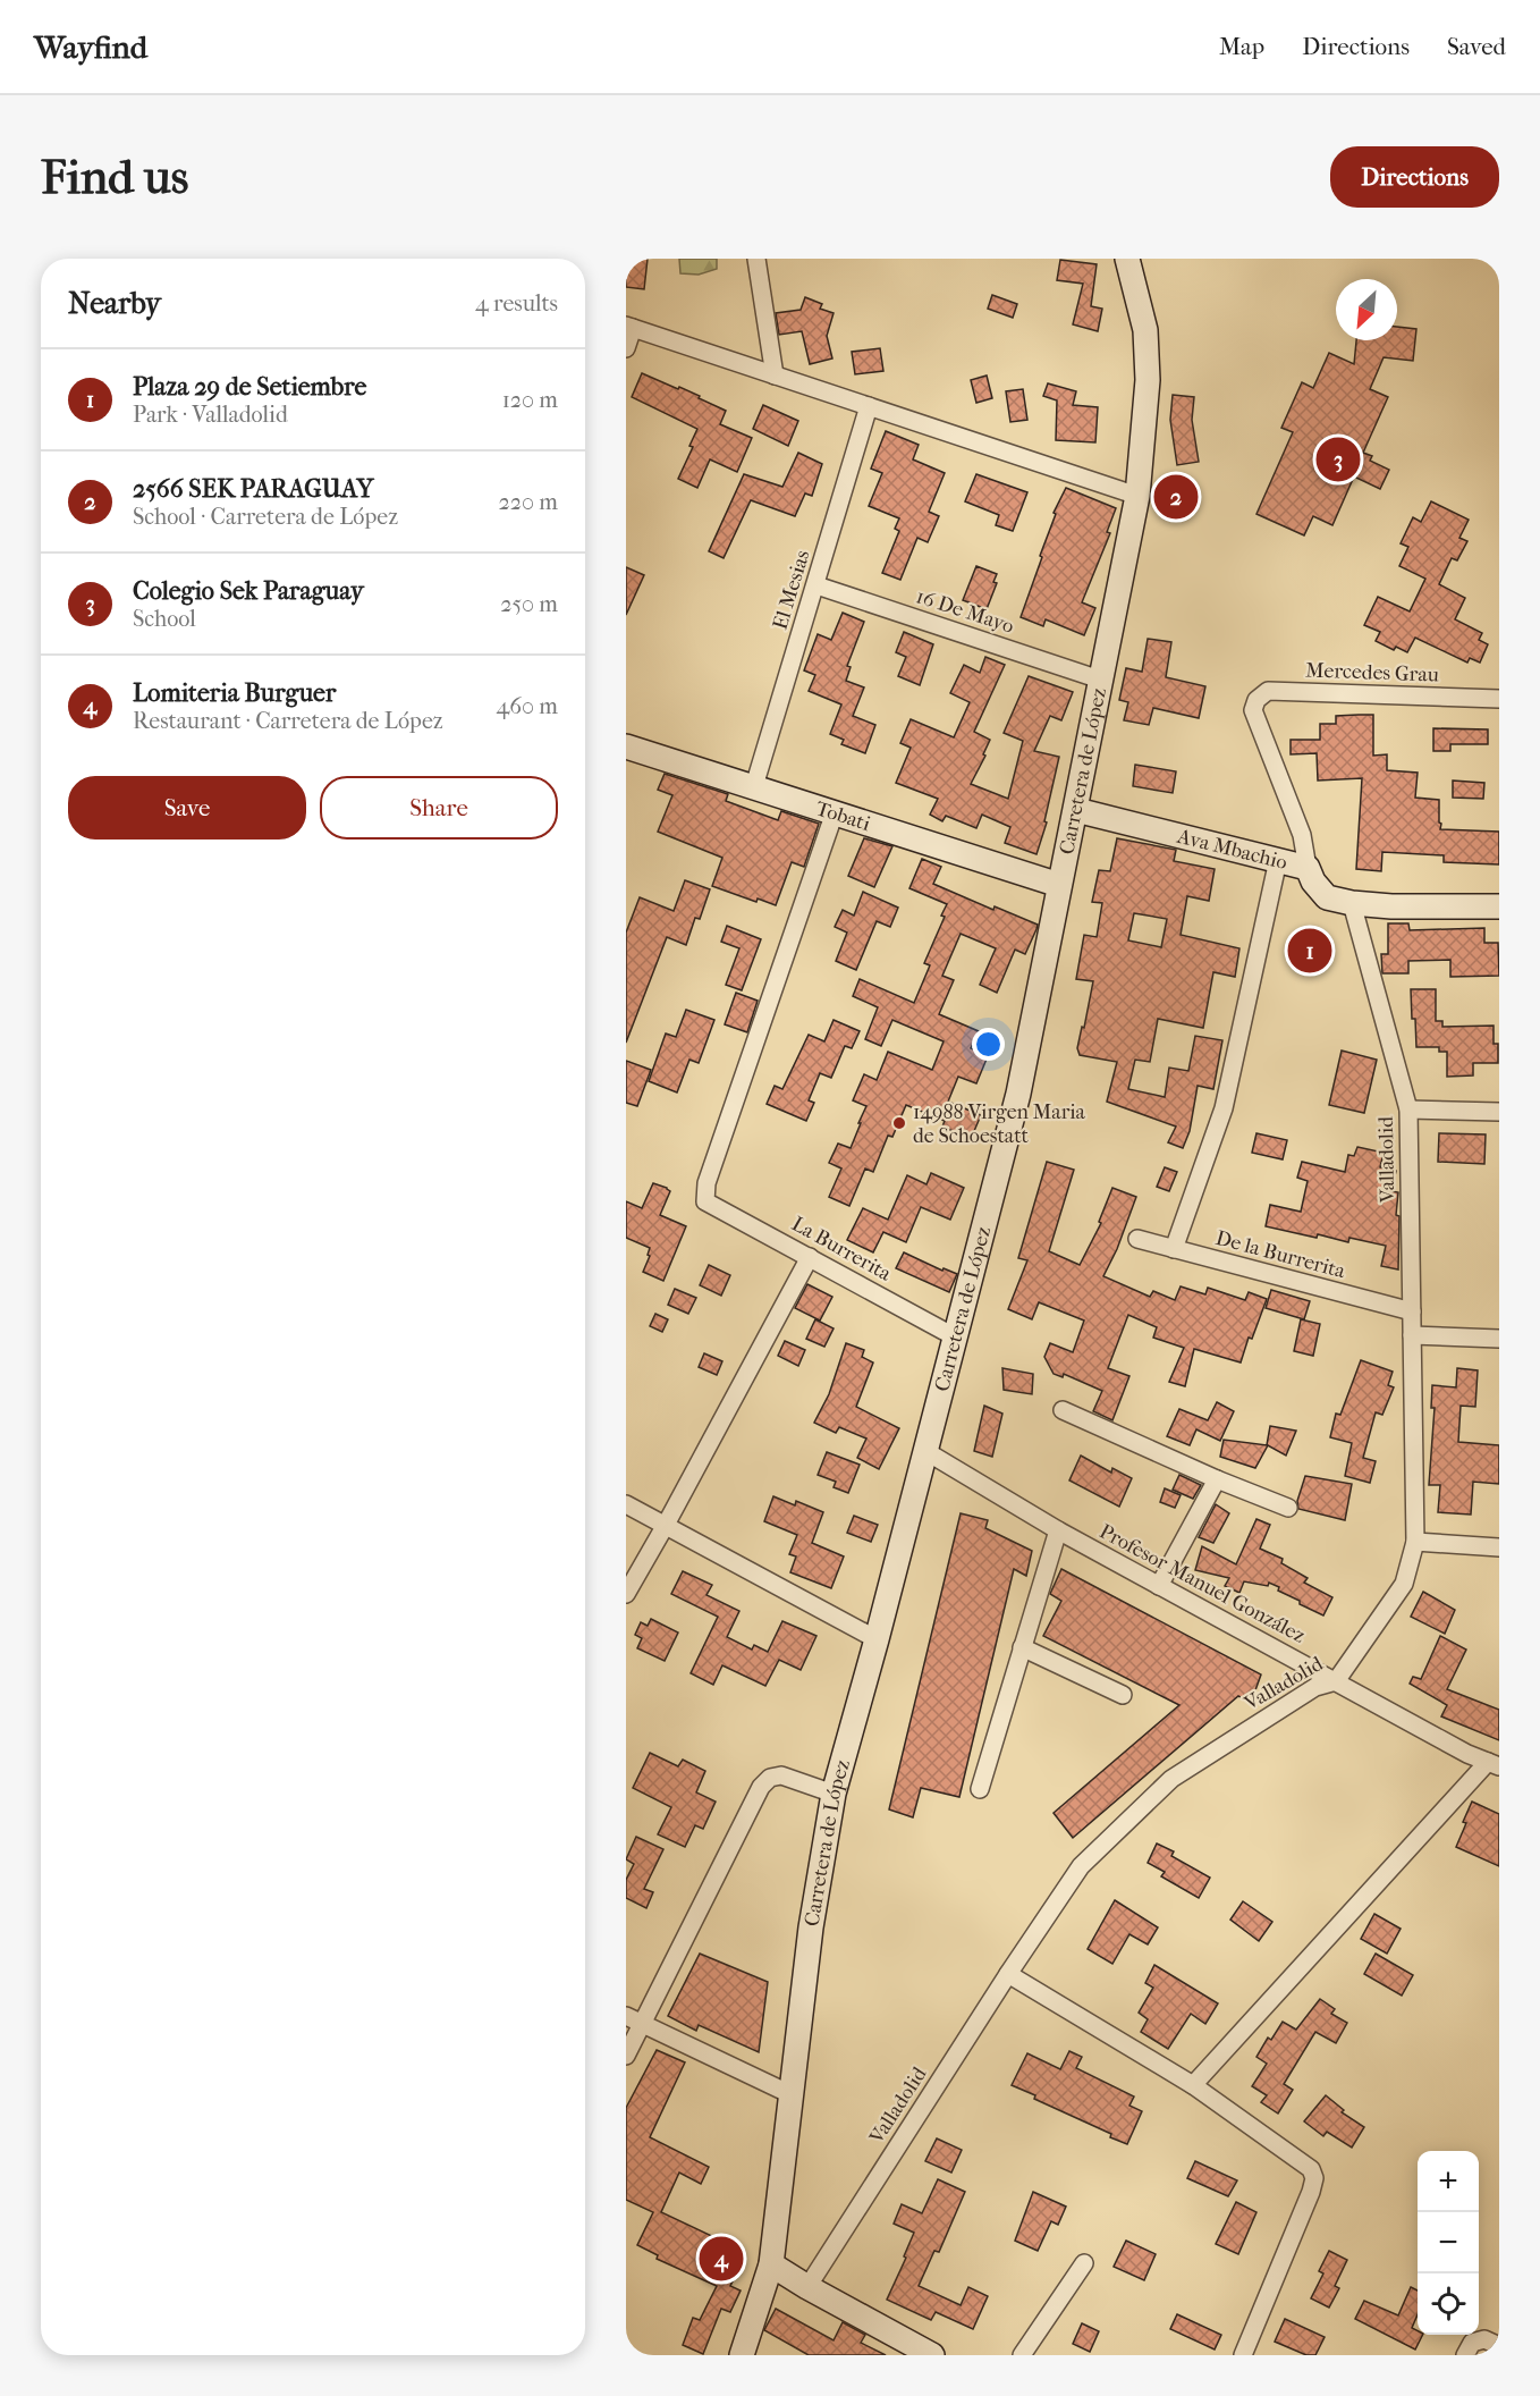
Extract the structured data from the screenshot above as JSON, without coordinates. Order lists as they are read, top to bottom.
{
  "streets": {
    "main road": ["Carretera de López", "Tobati", "Ava Mbachio"],
    "street": [
      "El Mesias",
      "16 De Mayo",
      "Mercedes Grau",
      "Valladolid",
      "La Burrerita",
      "De la Burrerita",
      "Profesor Manuel González"
    ]
  },
  "crossings": [
    ["El Mesias", "16 De Mayo"],
    ["El Mesias", "Tobati"],
    ["16 De Mayo", "Carretera de López"],
    ["Mercedes Grau", "Ava Mbachio"],
    ["Carretera de López", "Tobati"],
    ["Carretera de López", "Ava Mbachio"],
    ["Carretera de López", "La Burrerita"],
    ["Carretera de López", "Profesor Manuel González"],
    ["Tobati", "La Burrerita"],
    ["Ava Mbachio", "Valladolid"],
    ["Valladolid", "De la Burrerita"],
    ["Valladolid", "Profesor Manuel González"]
  ],
  "places": ["14988 Virgen Maria de Schoestatt"],
  "north": "bottom left",
  "page": {
    "header": "Wayfind",
    "nav": ["Map", "Directions", "Saved"],
    "buttons": [
      "Directions",
      ["Save", "Share"]
    ],
    "title": "Find us",
    "heading": ["Nearby", "4 results"],
    "list": [
      {
        "mark": "1",
        "name": "Plaza 29 de Setiembre",
        "note": "Park · Valladolid",
        "value": "120 m"
      },
      {
        "mark": "2",
        "name": "2566 SEK PARAGUAY",
        "note": "School · Carretera de López",
        "value": "220 m"
      },
      {
        "mark": "3",
        "name": "Colegio Sek Paraguay",
        "note": "School",
        "value": "250 m"
      },
      {
        "mark": "4",
        "name": "Lomiteria Burguer",
        "note": "Restaurant · Carretera de López",
        "value": "460 m"
      }
    ],
    "pins": [
      "3",
      "2",
      "1",
      "4"
    ],
    "map_buttons": ["+", "−"]
  }
}
